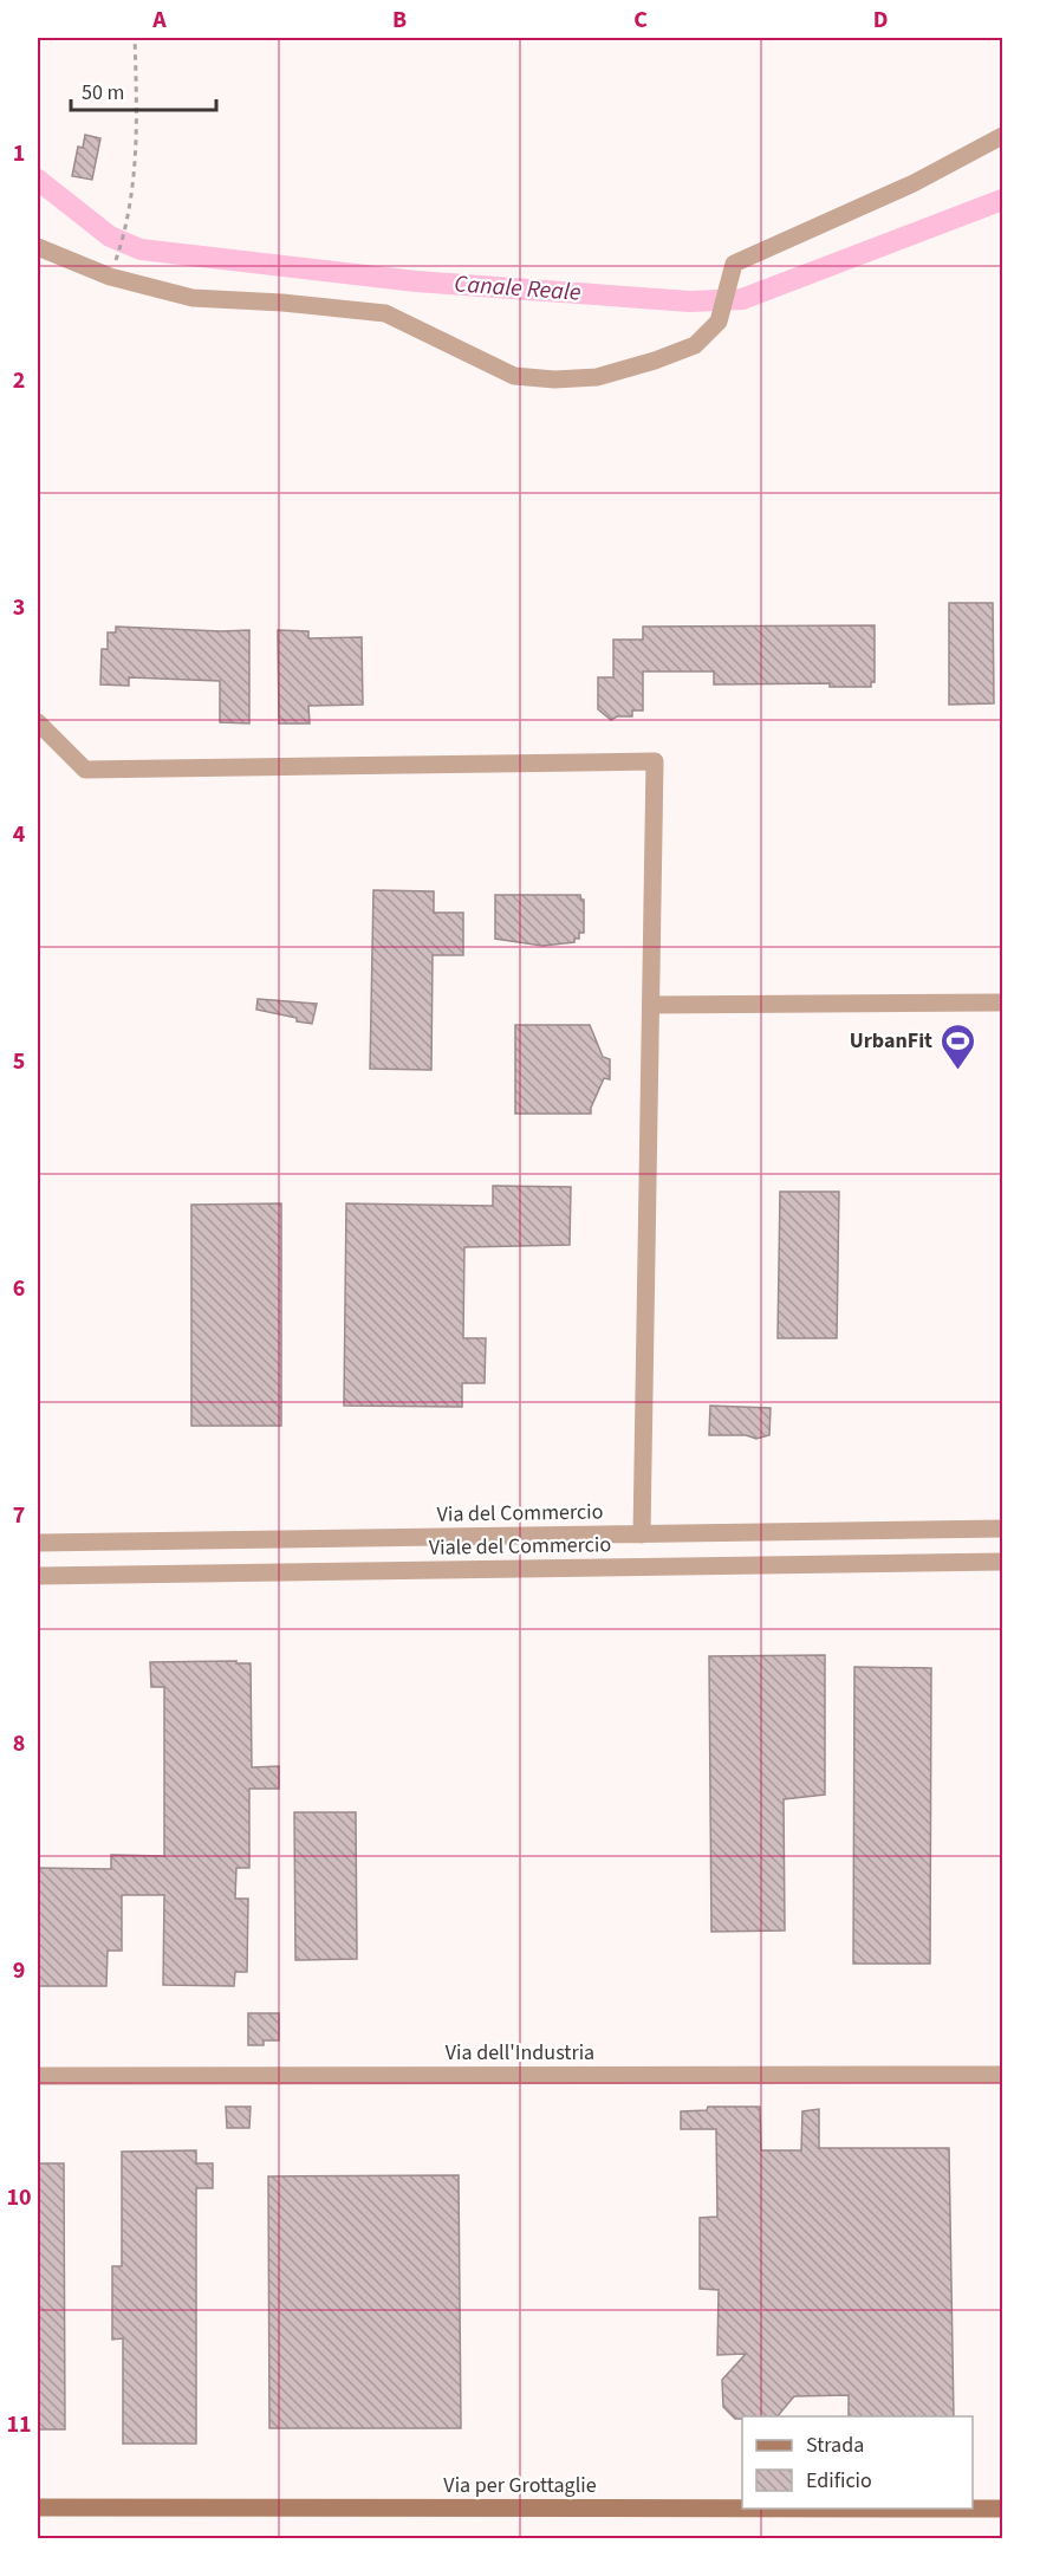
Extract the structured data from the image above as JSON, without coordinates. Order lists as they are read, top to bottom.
{
  "streets": {
    "street": [
      "Via del Commercio",
      "Viale del Commercio",
      "Via dell'Industria",
      "Via per Grottaglie"
    ]
  },
  "water": ["Canale Reale"],
  "places": {
    "sports": ["UrbanFit"]
  },
  "legend": ["Strada", "Edificio"],
  "scale_bar": "50 m",
  "grid": {
    "columns": [
      "A",
      "B",
      "C",
      "D"
    ],
    "rows": [
      "1",
      "2",
      "3",
      "4",
      "5",
      "6",
      "7",
      "8",
      "9",
      "10",
      "11"
    ]
  }
}
